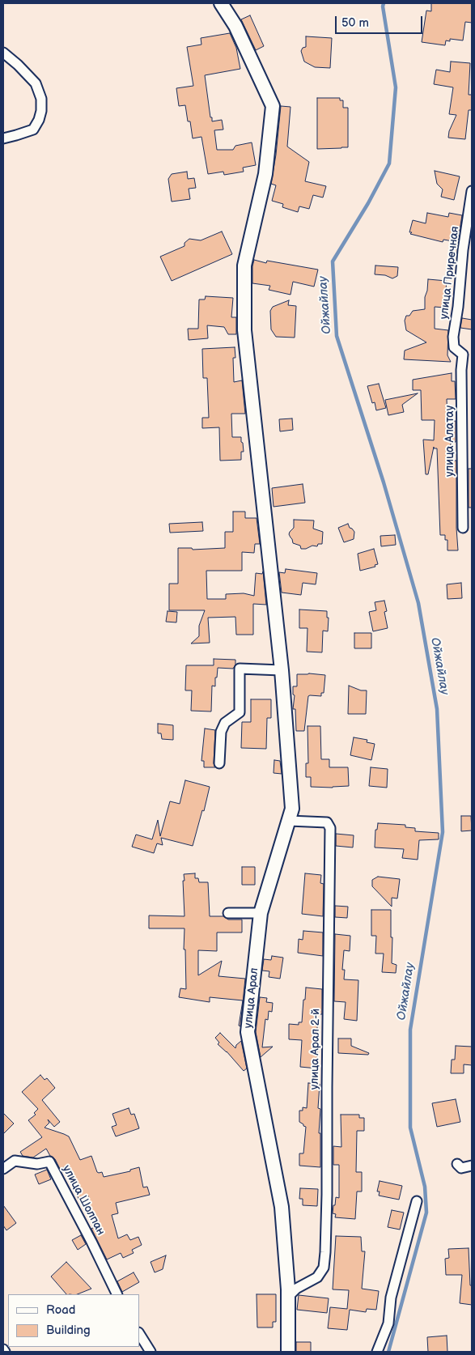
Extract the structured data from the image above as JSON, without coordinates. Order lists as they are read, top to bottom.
{
  "streets": {
    "street": [
      "улица Приречная",
      "улица Алатау",
      "улица Арал",
      "улица Арал 2-й",
      "улица Шолпан"
    ]
  },
  "crossings": [
    ["улица Приречная", "улица Алатау"],
    ["улица Арал", "улица Арал 2-й"]
  ],
  "water": ["Ойжайлау"],
  "legend": ["Road", "Building"],
  "scale_bar": "50 m"
}
